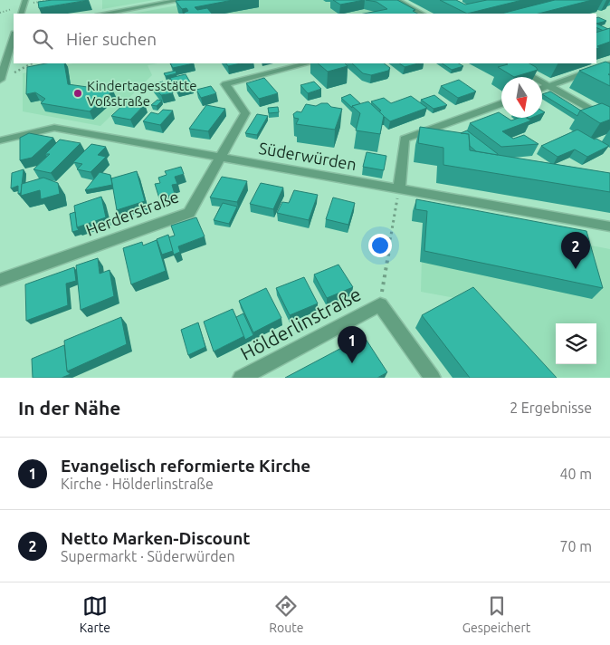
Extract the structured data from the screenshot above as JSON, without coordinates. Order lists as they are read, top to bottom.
{
  "streets": {
    "street": ["Süderwürden", "Herderstraße", "Hölderlinstraße"]
  },
  "crossings": [
    ["Süderwürden", "Herderstraße"]
  ],
  "places": ["Kindertagesstätte Voßstraße"],
  "north": "bottom",
  "page": {
    "search": "Hier suchen",
    "pins": ["2", "1"],
    "heading": ["In der Nähe", "2 Ergebnisse"],
    "list": [
      {
        "mark": "1",
        "name": "Evangelisch reformierte Kirche",
        "note": "Kirche · Hölderlinstraße",
        "value": "40 m"
      },
      {
        "mark": "2",
        "name": "Netto Marken-Discount",
        "note": "Supermarkt · Süderwürden",
        "value": "70 m"
      }
    ],
    "nav": ["Karte", "Route", "Gespeichert"]
  }
}
